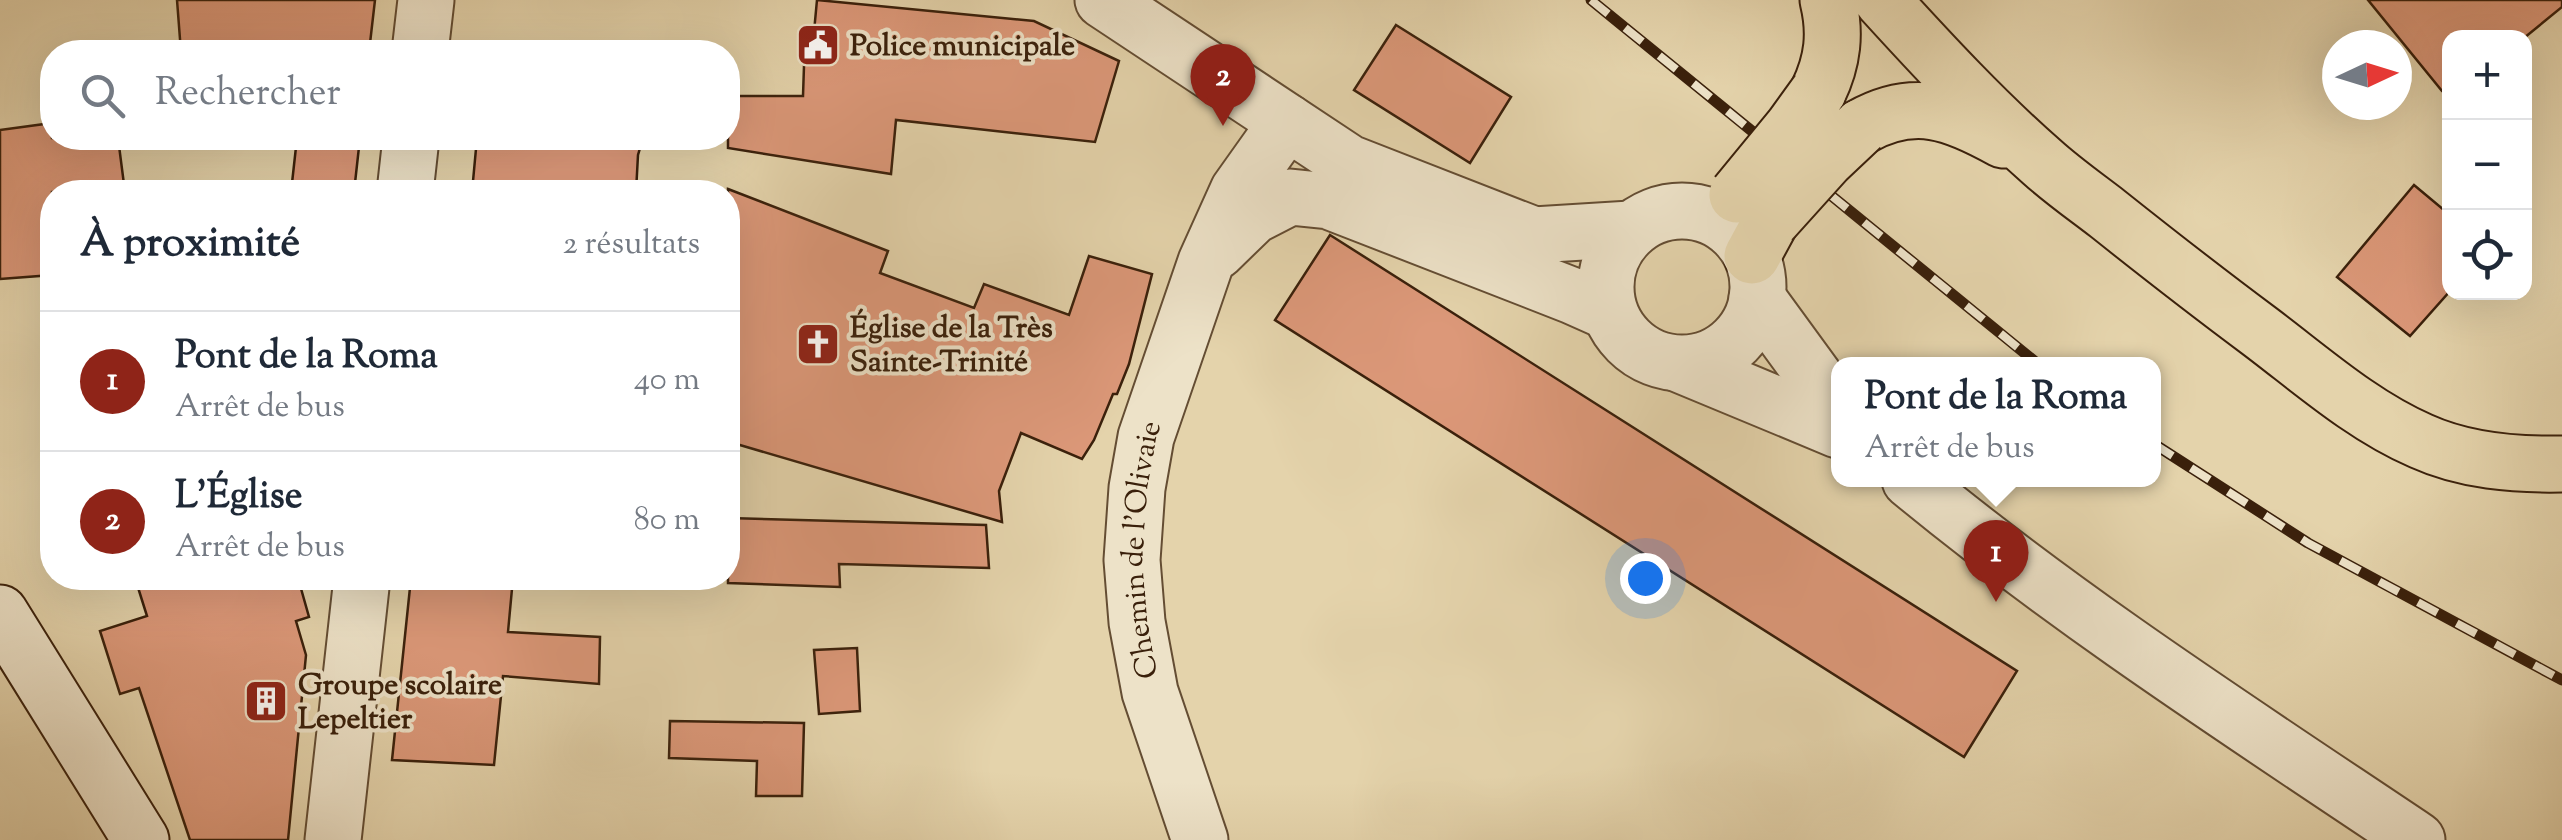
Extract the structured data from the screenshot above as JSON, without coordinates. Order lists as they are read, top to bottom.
{
  "streets": {
    "street": ["Chemin de l'Olivaie"]
  },
  "places": {
    "public building": ["Police municipale"],
    "church": ["Église de la Très Sainte-Trinité"],
    "building": ["Groupe scolaire Lepeltier"]
  },
  "north": "right",
  "page": {
    "map_buttons": ["+", "−"],
    "search": "Rechercher",
    "pins": ["2", "1"],
    "heading": ["À proximité", "2 résultats"],
    "list": [
      {
        "mark": "1",
        "name": "Pont de la Roma",
        "note": "Arrêt de bus",
        "value": "40 m"
      },
      {
        "mark": "2",
        "name": "L'Église",
        "note": "Arrêt de bus",
        "value": "80 m"
      }
    ],
    "popup": ["Pont de la Roma", "Arrêt de bus"]
  }
}
